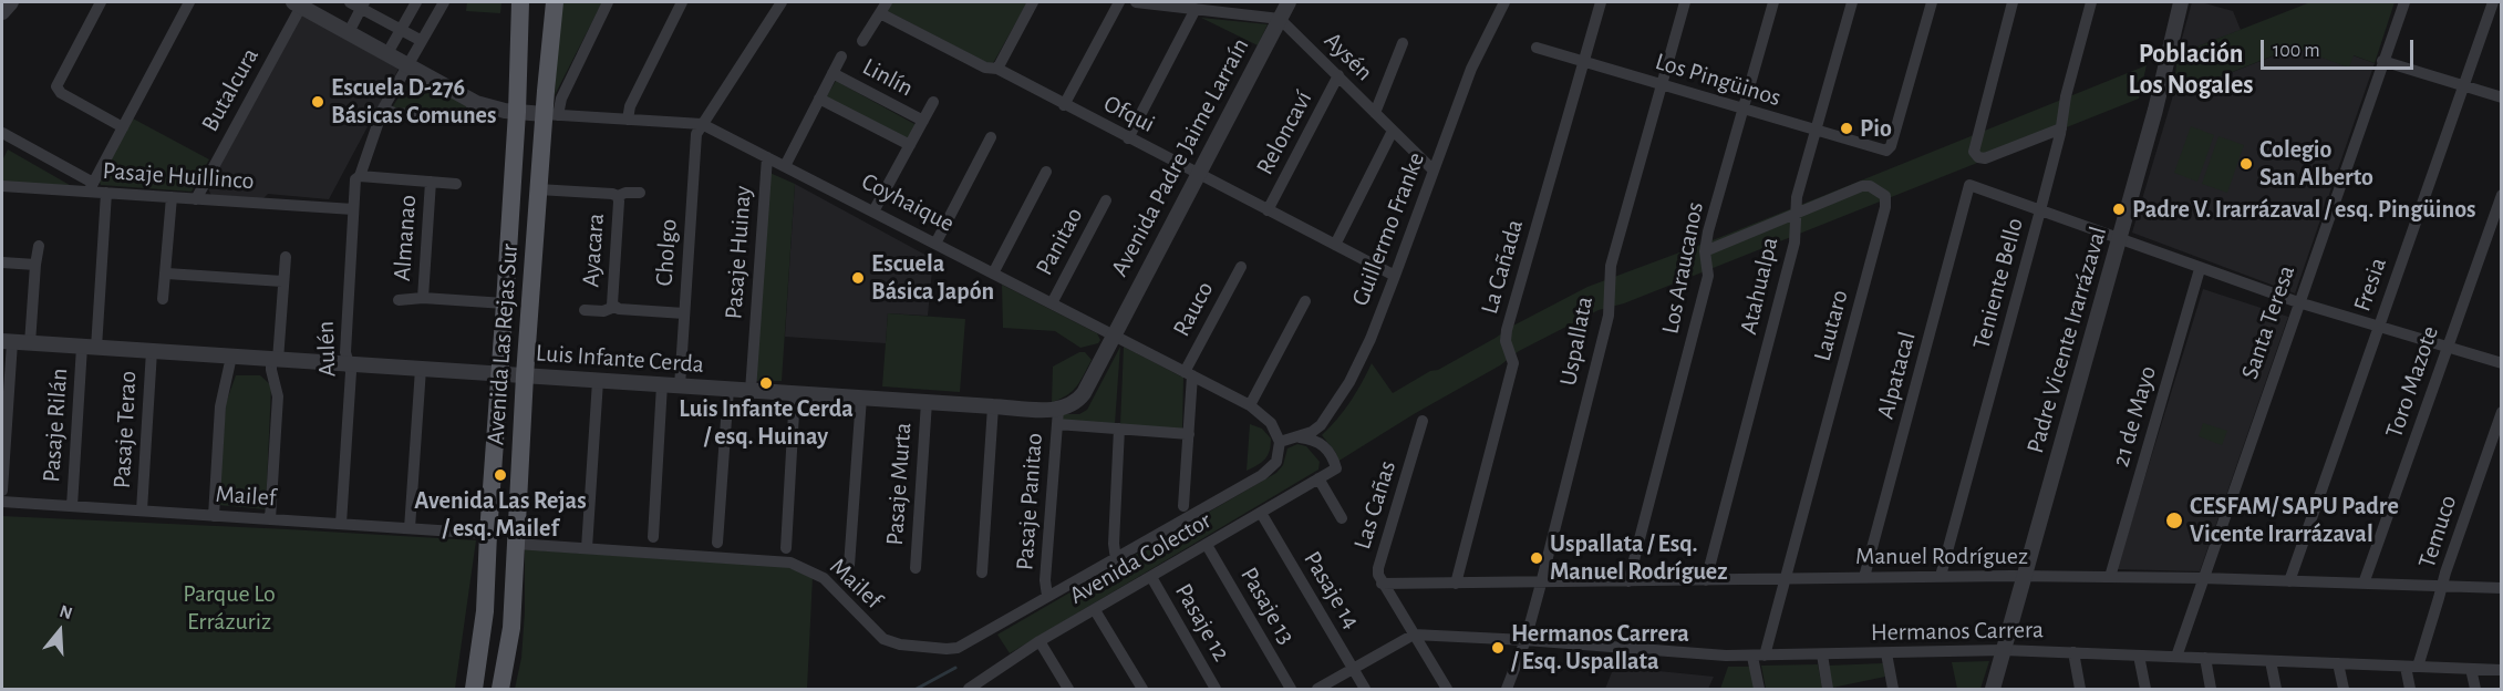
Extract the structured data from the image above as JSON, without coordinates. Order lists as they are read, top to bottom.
{
  "streets": {
    "main road": ["Avenida Las Rejas Sur"],
    "street": [
      "Aysén",
      "Linlín",
      "Los Pingüinos",
      "Butalcura",
      "Ofqui",
      "Reloncaví",
      "Avenida Padre Jaime Larraín",
      "Pasaje Huillinco",
      "Coyhaique",
      "Guillermo Franke",
      "Almanao",
      "Panitao",
      "Ayacara",
      "Cholgo",
      "Pasaje Huinay",
      "La Cañada",
      "Los Araucanos",
      "Teniente Bello",
      "Fresia",
      "Atahualpa",
      "Rauco",
      "Santa Teresa",
      "Lautaro",
      "Padre Vicente Irarrázaval",
      "Uspallata",
      "Aulén",
      "Luis Infante Cerda",
      "Alpatacal",
      "Toro Mazote",
      "21 de Mayo",
      "Pasaje Rilán",
      "Pasaje Terao",
      "Pasaje Murta",
      "Mailef",
      "Pasaje Panitao",
      "Las Cañas",
      "Temuco",
      "Manuel Rodríguez",
      "Avenida Colector",
      "Pasaje 14",
      "Pasaje 13",
      "Pasaje 12",
      "Hermanos Carrera"
    ]
  },
  "crossings": [
    ["Aysén", "Reloncaví"],
    ["Aysén", "Avenida Padre Jaime Larraín"],
    ["Aysén", "Guillermo Franke"],
    ["Linlín", "Coyhaique"],
    ["Linlín", "Pasaje Huinay"],
    ["Los Pingüinos", "La Cañada"],
    ["Los Pingüinos", "Los Araucanos"],
    ["Los Pingüinos", "Atahualpa"],
    ["Los Pingüinos", "Uspallata"],
    ["Butalcura", "Pasaje Huillinco"],
    ["Butalcura", "Coyhaique"],
    ["Ofqui", "Reloncaví"],
    ["Ofqui", "Avenida Padre Jaime Larraín"],
    ["Ofqui", "Guillermo Franke"],
    ["Avenida Padre Jaime Larraín", "Coyhaique"],
    ["Pasaje Huillinco", "Aulén"],
    ["Pasaje Huillinco", "Pasaje Rilán"],
    ["Coyhaique", "Guillermo Franke"],
    ["Coyhaique", "Panitao"],
    ["Coyhaique", "Cholgo"],
    ["Coyhaique", "Pasaje Huinay"],
    ["Coyhaique", "Rauco"],
    ["Coyhaique", "Avenida Las Rejas Sur"],
    ["Coyhaique", "Aulén"],
    ["Coyhaique", "Avenida Colector"],
    ["Guillermo Franke", "Avenida Colector"],
    ["Almanao", "Avenida Las Rejas Sur"],
    ["Almanao", "Aulén"],
    ["Ayacara", "Cholgo"],
    ["Ayacara", "Avenida Las Rejas Sur"],
    ["Cholgo", "Luis Infante Cerda"],
    ["Pasaje Huinay", "Luis Infante Cerda"],
    ["La Cañada", "Manuel Rodríguez"],
    ["Los Araucanos", "Lautaro"],
    ["Los Araucanos", "Manuel Rodríguez"],
    ["Teniente Bello", "Alpatacal"],
    ["Teniente Bello", "Manuel Rodríguez"],
    ["Fresia", "Manuel Rodríguez"],
    ["Atahualpa", "Lautaro"],
    ["Atahualpa", "Manuel Rodríguez"],
    ["Santa Teresa", "Manuel Rodríguez"],
    ["Santa Teresa", "Hermanos Carrera"],
    ["Lautaro", "Manuel Rodríguez"],
    ["Lautaro", "Hermanos Carrera"],
    ["Padre Vicente Irarrázaval", "Manuel Rodríguez"],
    ["Padre Vicente Irarrázaval", "Hermanos Carrera"],
    ["Uspallata", "Manuel Rodríguez"],
    ["Uspallata", "Hermanos Carrera"],
    ["Avenida Las Rejas Sur", "Luis Infante Cerda"],
    ["Avenida Las Rejas Sur", "Mailef"],
    ["Aulén", "Luis Infante Cerda"],
    ["Aulén", "Mailef"],
    ["Luis Infante Cerda", "Pasaje Rilán"],
    ["Luis Infante Cerda", "Pasaje Terao"],
    ["Luis Infante Cerda", "Pasaje Murta"],
    ["Luis Infante Cerda", "Pasaje Panitao"],
    ["Alpatacal", "Manuel Rodríguez"],
    ["Toro Mazote", "Manuel Rodríguez"],
    ["21 de Mayo", "Manuel Rodríguez"],
    ["Pasaje Rilán", "Mailef"],
    ["Pasaje Terao", "Mailef"],
    ["Mailef", "Avenida Colector"],
    ["Pasaje Panitao", "Avenida Colector"],
    ["Las Cañas", "Manuel Rodríguez"],
    ["Las Cañas", "Hermanos Carrera"],
    ["Temuco", "Manuel Rodríguez"],
    ["Temuco", "Hermanos Carrera"],
    ["Avenida Colector", "Pasaje 14"],
    ["Avenida Colector", "Pasaje 13"],
    ["Avenida Colector", "Pasaje 12"]
  ],
  "districts": ["Población Los Nogales"],
  "parks": ["Parque Lo Errázuriz"],
  "places": [
    "Escuela D-276 Básicas Comunes",
    "Pio",
    "Colegio San Alberto",
    "Padre V. Irarrázaval / esq. Pingüinos",
    "Escuela Básica Japón",
    "Luis Infante Cerda / esq. Huinay",
    "Avenida Las Rejas / esq. Mailef",
    "CESFAM/ SAPU Padre Vicente Irarrázaval",
    "Uspallata / Esq. Manuel Rodríguez",
    "Hermanos Carrera / Esq. Uspallata"
  ],
  "scale_bar": "100 m",
  "north": "top"
}
